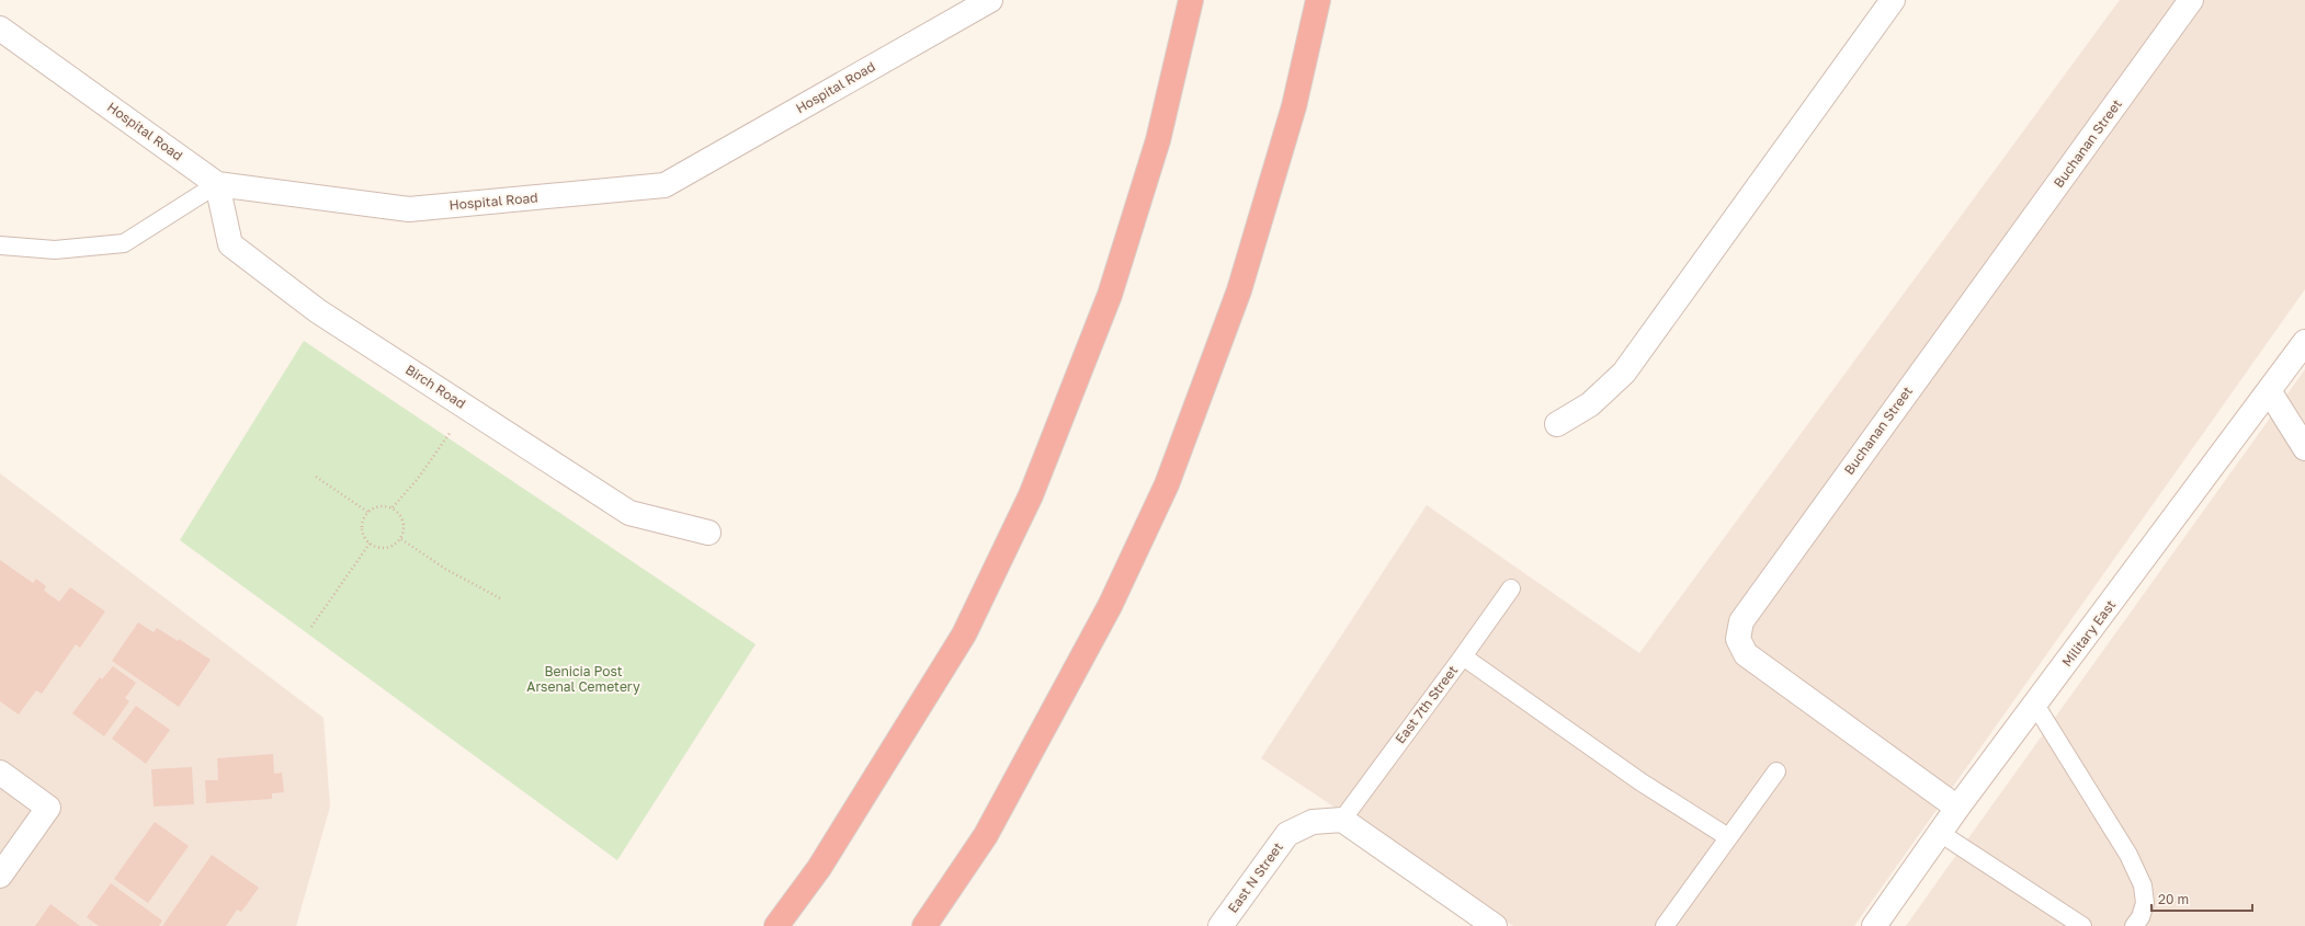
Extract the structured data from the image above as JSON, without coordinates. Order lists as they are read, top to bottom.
{
  "streets": {
    "street": [
      "Hospital Road",
      "Buchanan Street",
      "Birch Road",
      "Military East",
      "East N Street"
    ],
    "lane": ["East 7th Street"]
  },
  "crossings": [
    ["Hospital Road", "Birch Road"],
    ["Buchanan Street", "Military East"],
    ["East 7th Street", "East N Street"]
  ],
  "parks": ["Benicia Post Arsenal Cemetery"],
  "scale_bar": "20 m"
}
